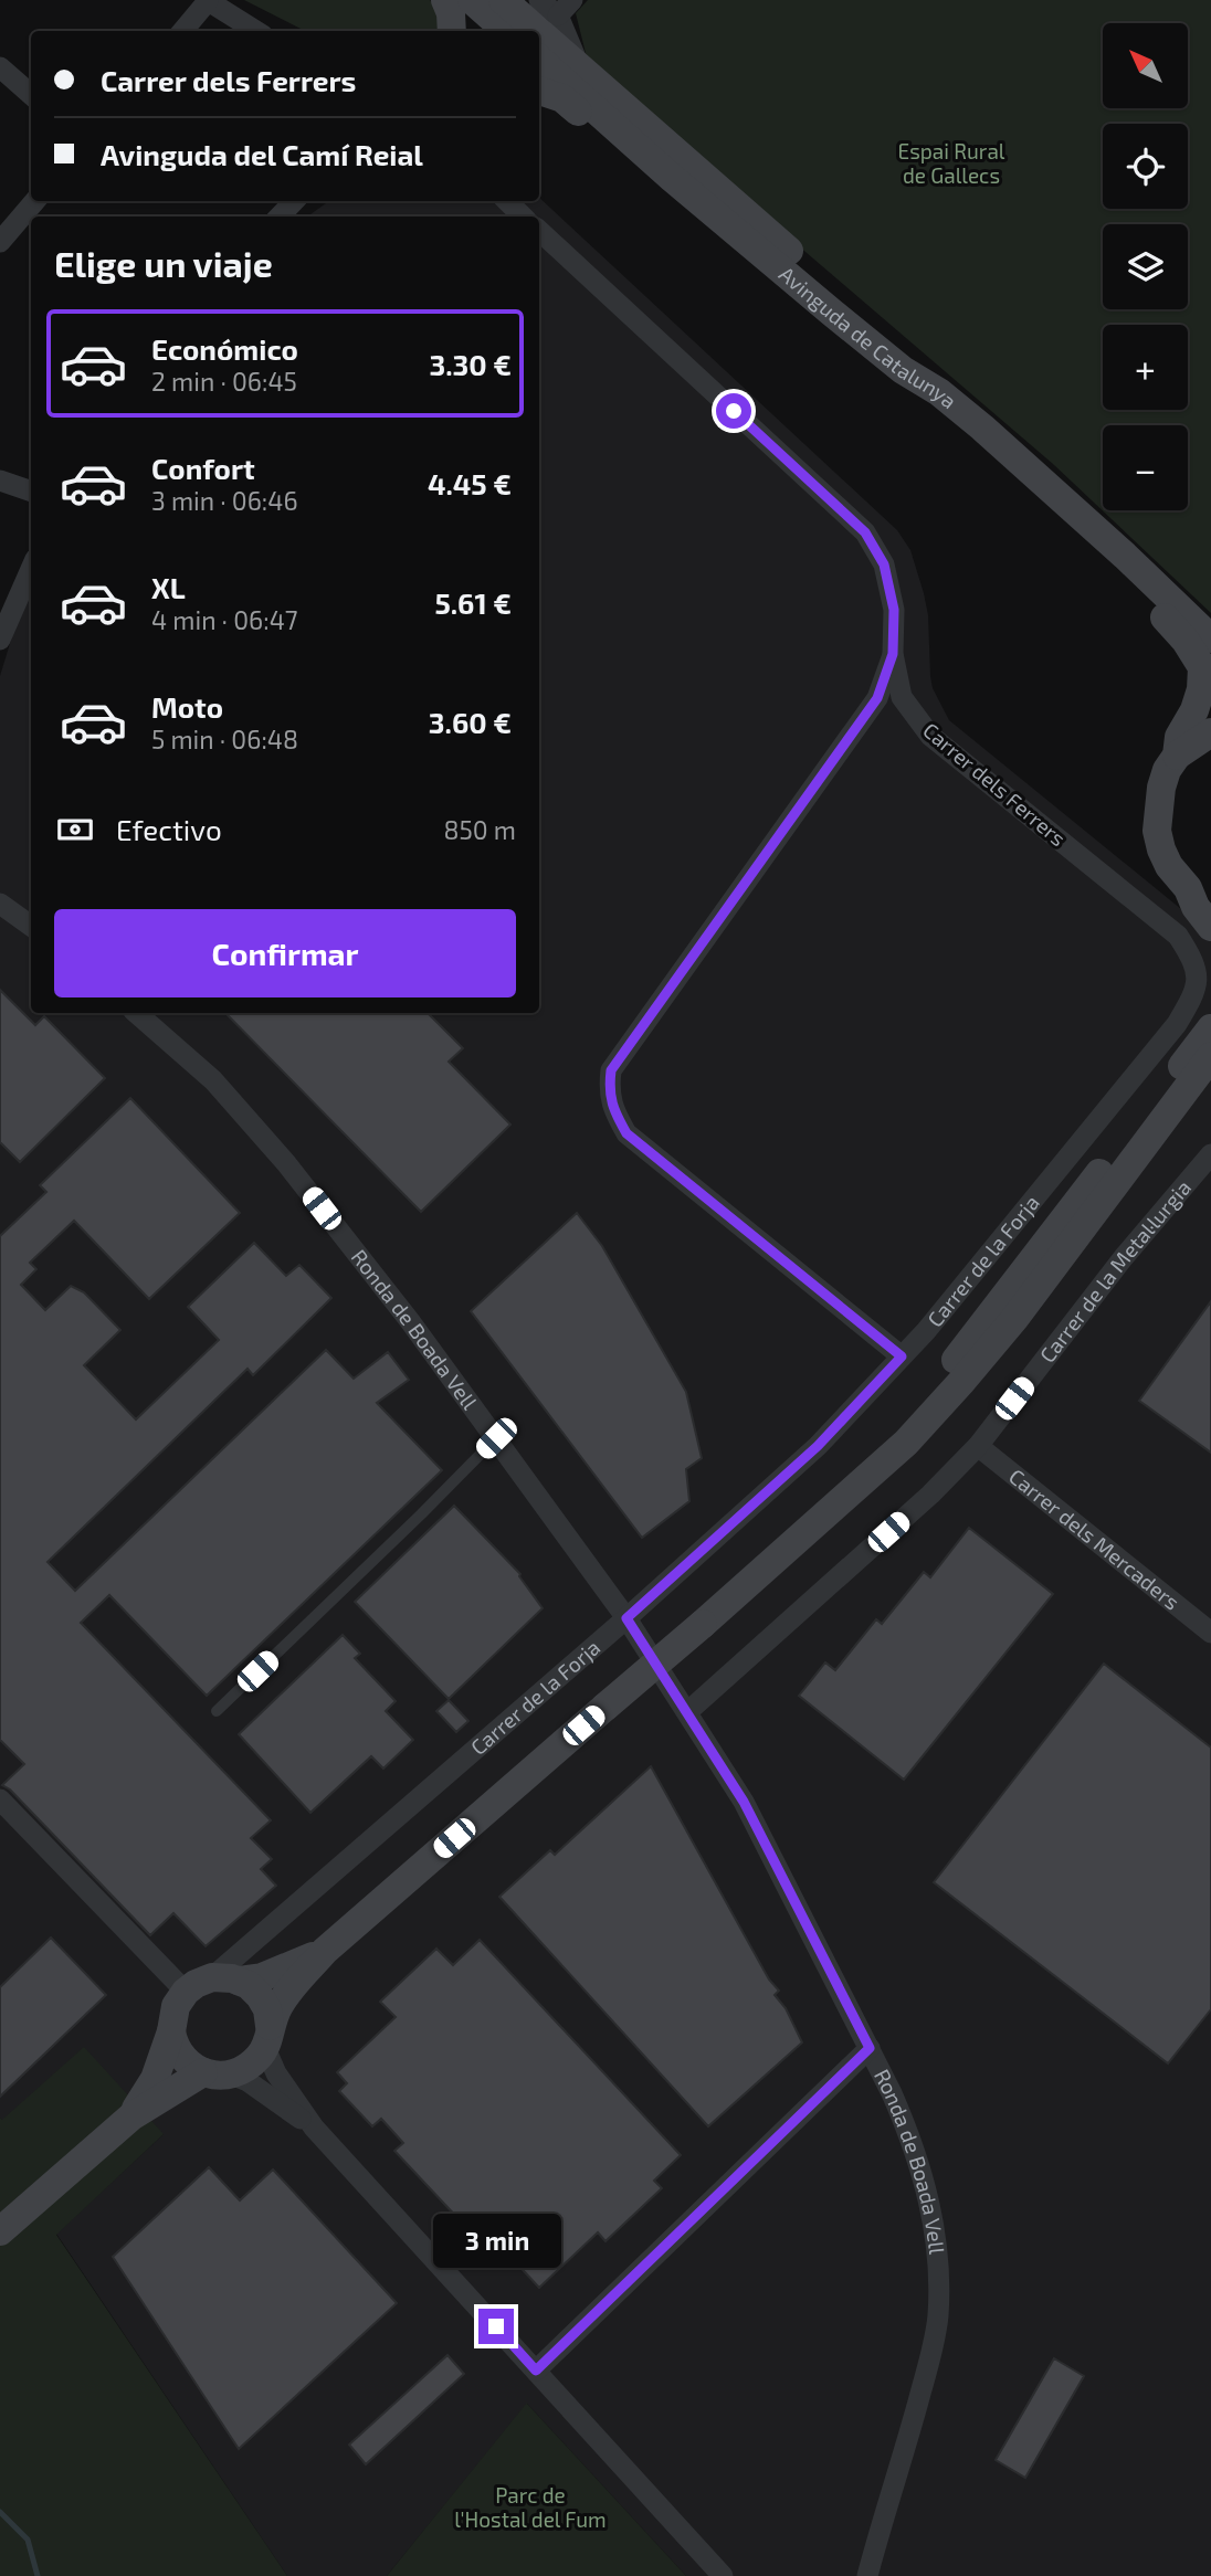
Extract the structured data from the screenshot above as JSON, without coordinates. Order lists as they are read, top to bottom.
{
  "streets": {
    "street": [
      "Avinguda de Catalunya",
      "Carrer dels Ferrers",
      "Carrer de la Forja",
      "Carrer de la Metal·lurgia",
      "Ronda de Boada Vell",
      "Carrer dels Mercaders"
    ]
  },
  "crossings": [
    ["Carrer dels Ferrers", "Carrer de la Forja"],
    ["Carrer de la Forja", "Ronda de Boada Vell"],
    ["Carrer de la Metal·lurgia", "Ronda de Boada Vell"],
    ["Carrer de la Metal·lurgia", "Carrer dels Mercaders"]
  ],
  "parks": ["Espai Rural de Gallecs", "Parc de l'Hostal del Fum"],
  "north": "top left",
  "page": {
    "map_buttons": ["+", "−"],
    "banner": ["Carrer dels Ferrers", "Avinguda del Camí Reial"],
    "heading": "Elige un viaje",
    "list": [
      {
        "name": "Económico",
        "note": "2 min · 06:45",
        "value": "3.30 €"
      },
      {
        "name": "Confort",
        "note": "3 min · 06:46",
        "value": "4.45 €"
      },
      {
        "name": "XL",
        "note": "4 min · 06:47",
        "value": "5.61 €"
      },
      {
        "name": "Moto",
        "note": "5 min · 06:48",
        "value": "3.60 €"
      }
    ],
    "pay": ["Efectivo", "850 m"],
    "buttons": "Confirmar",
    "bubble": "3 min"
  }
}
